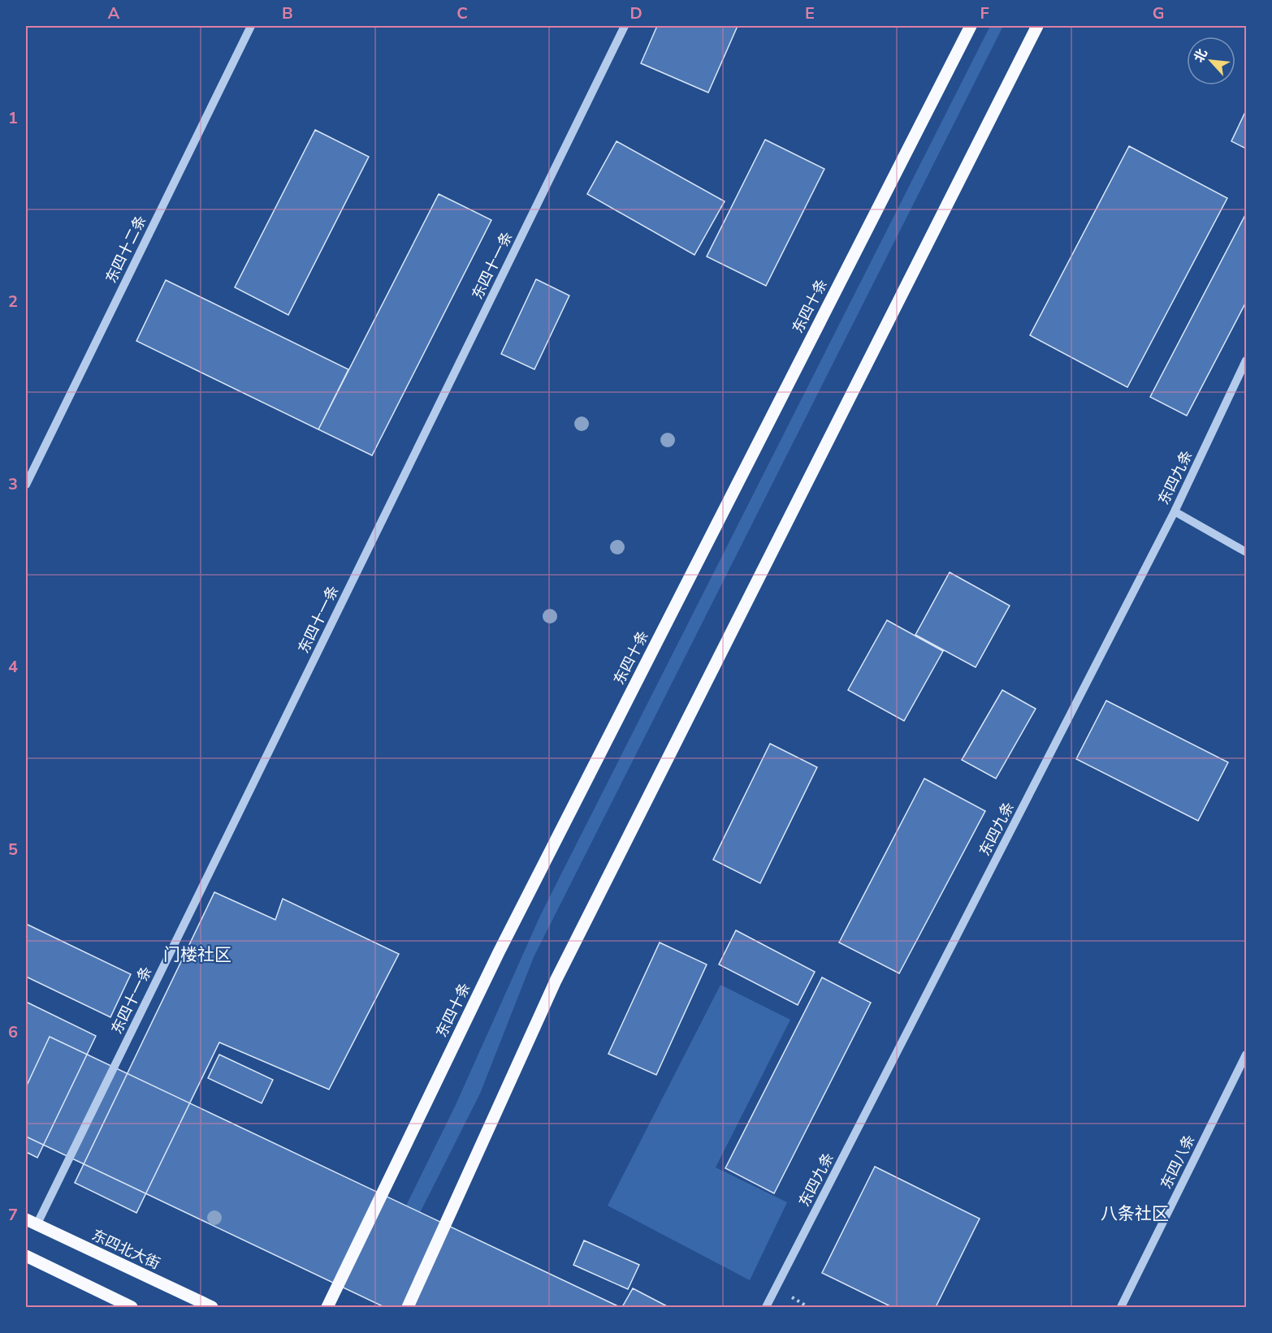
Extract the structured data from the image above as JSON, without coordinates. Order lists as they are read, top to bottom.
{
  "streets": {
    "main road": ["东四十条", "东四北大街"],
    "lane": [
      "东四十二条",
      "东四十一条",
      "东四九条",
      "东四八条"
    ]
  },
  "crossings": [
    ["东四十一条", "东四北大街"]
  ],
  "districts": ["门楼社区", "八条社区"],
  "north": "top left",
  "grid": {
    "columns": [
      "A",
      "B",
      "C",
      "D",
      "E",
      "F",
      "G"
    ],
    "rows": [
      "1",
      "2",
      "3",
      "4",
      "5",
      "6",
      "7"
    ]
  }
}
